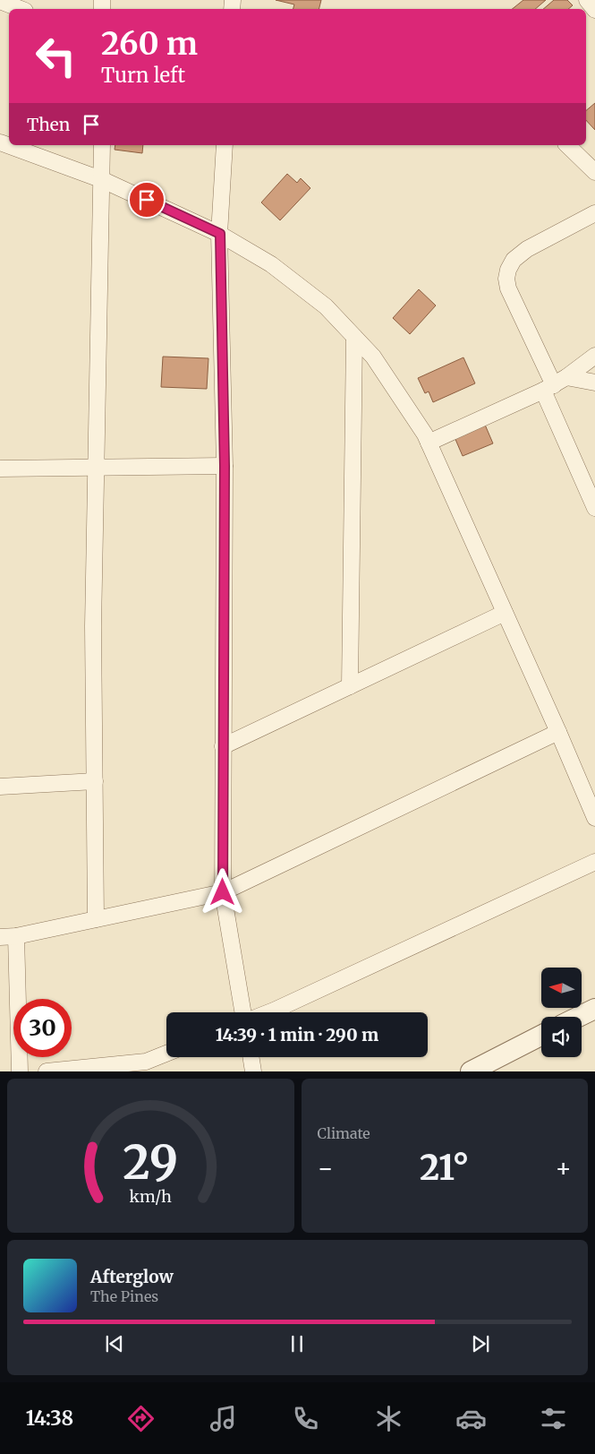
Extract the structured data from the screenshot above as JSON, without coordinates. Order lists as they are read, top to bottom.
{
  "north": "left",
  "page": {
    "turn": ["260 m", "Turn left"],
    "then": "Then",
    "limit": "30",
    "trip": "14:39 · 1 min · 290 m",
    "tile": "Climate",
    "heat": ["−", "21°", "+"],
    "song": ["Afterglow", "The Pines"],
    "tabs": "14:38",
    "gauge": ["29", "km/h"]
  }
}
